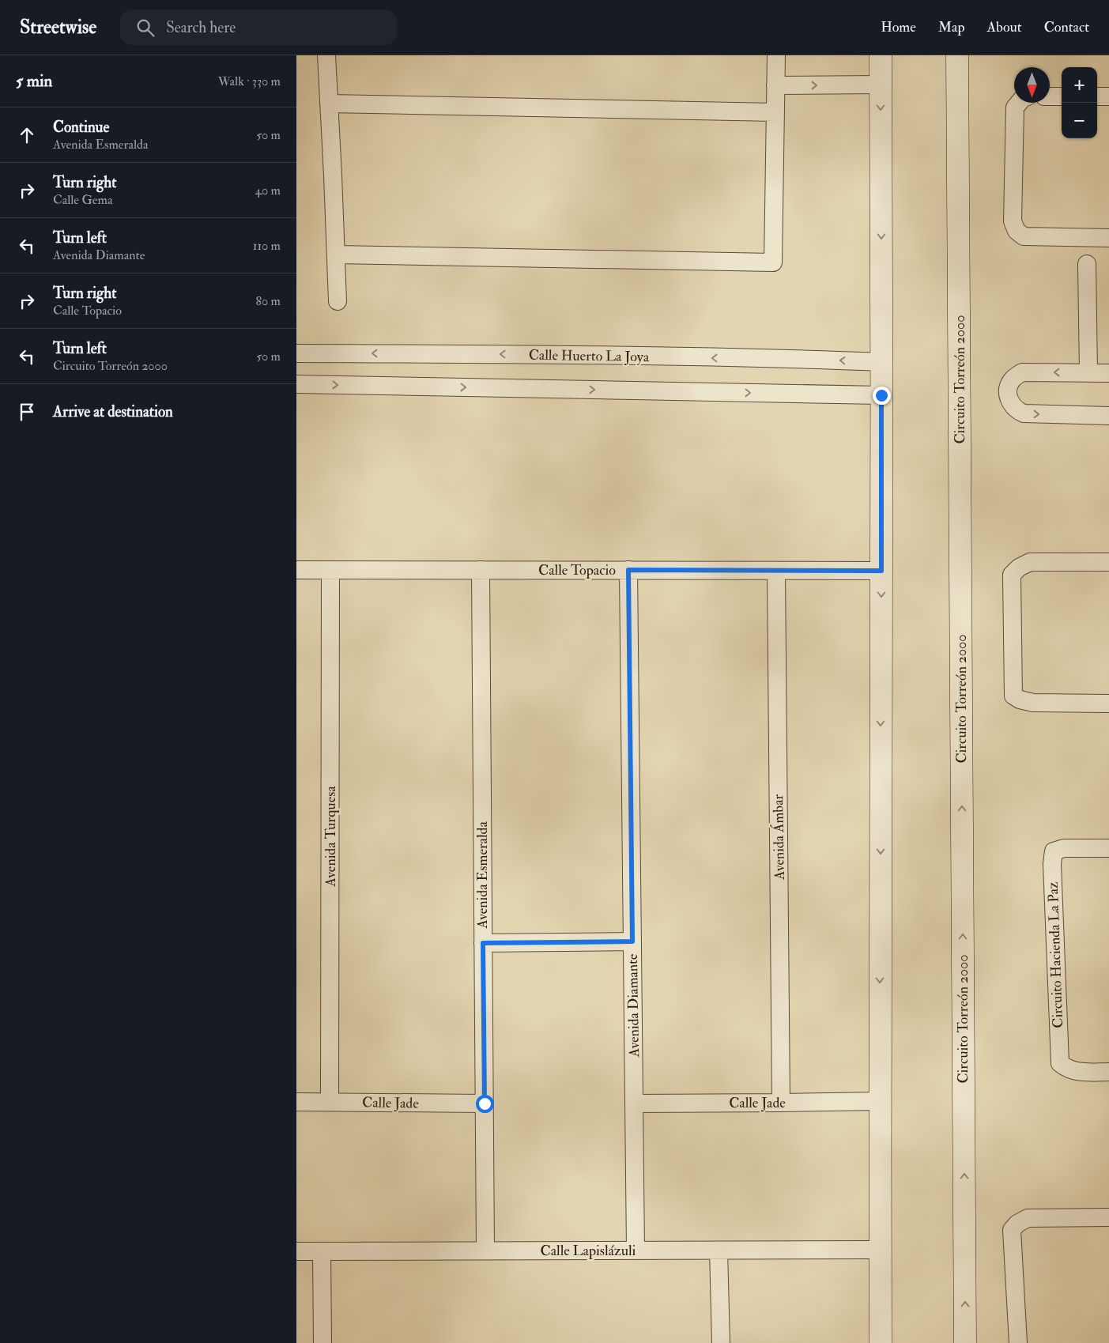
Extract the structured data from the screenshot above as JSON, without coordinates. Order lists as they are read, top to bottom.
{
  "streets": {
    "main road": ["Circuito Torreón 2000"],
    "street": [
      "Calle Huerto La Joya",
      "Calle Topacio",
      "Avenida Turquesa",
      "Avenida Ámbar",
      "Avenida Esmeralda",
      "Circuito Hacienda La Paz",
      "Avenida Diamante",
      "Calle Jade",
      "Calle Lapislázuli"
    ]
  },
  "crossings": [
    ["Calle Topacio", "Avenida Turquesa"],
    ["Calle Topacio", "Avenida Ámbar"],
    ["Calle Topacio", "Avenida Esmeralda"],
    ["Calle Topacio", "Avenida Diamante"],
    ["Avenida Turquesa", "Calle Jade"],
    ["Avenida Ámbar", "Calle Jade"],
    ["Avenida Esmeralda", "Calle Jade"],
    ["Avenida Esmeralda", "Calle Lapislázuli"],
    ["Avenida Diamante", "Calle Jade"],
    ["Avenida Diamante", "Calle Lapislázuli"]
  ],
  "north": "bottom",
  "page": {
    "header": "Streetwise",
    "search": "Search here",
    "nav": [
      "Home",
      "Map",
      "About",
      "Contact"
    ],
    "heading": ["5 min", "Walk · 330 m"],
    "map_buttons": ["+", "−"],
    "list": [
      ["Continue", "Avenida Esmeralda", "50 m"],
      ["Turn right", "Calle Gema", "40 m"],
      ["Turn left", "Avenida Diamante", "110 m"],
      ["Turn right", "Calle Topacio", "80 m"],
      ["Turn left", "Circuito Torreón 2000", "50 m"],
      "Arrive at destination"
    ]
  }
}
